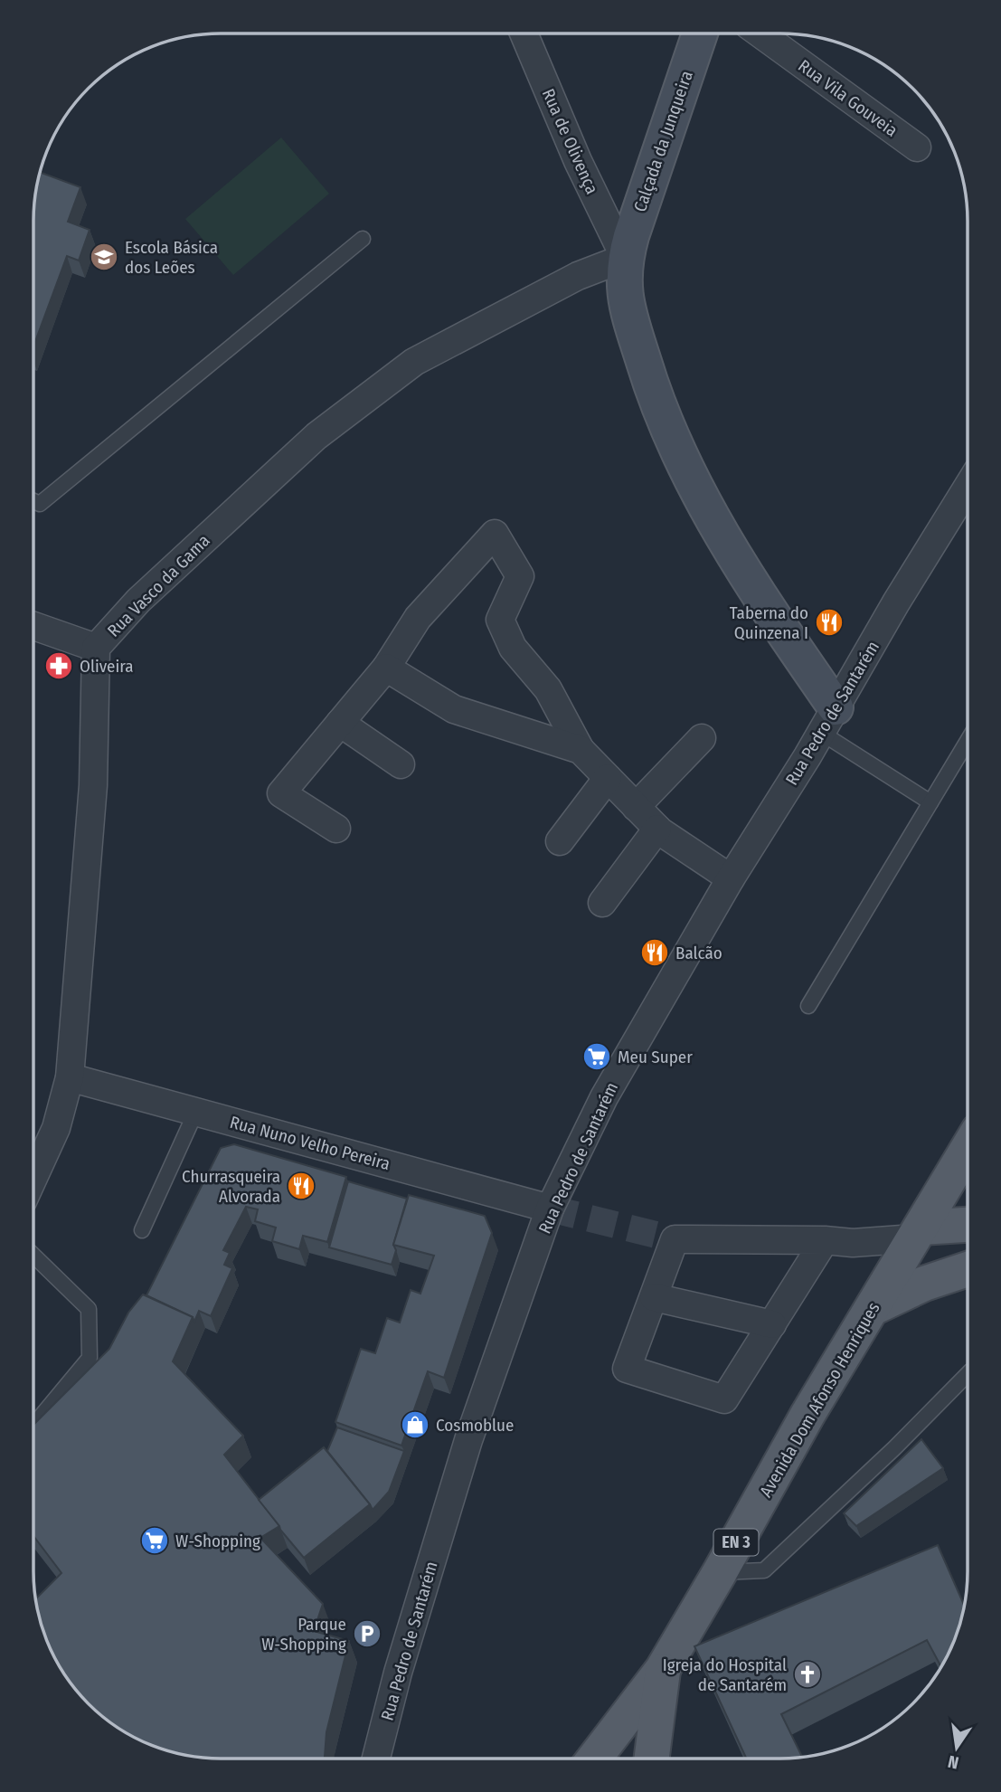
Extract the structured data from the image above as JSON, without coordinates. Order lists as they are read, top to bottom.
{
  "streets": {
    "main road": ["Avenida Dom Afonso Henriques", "EN 3"],
    "street": [
      "Rua Vila Gouveia",
      "Rua de Olivença",
      "Calçada da Junqueira",
      "Rua Vasco da Gama",
      "Rua Pedro de Santarém",
      "Rua Nuno Velho Pereira"
    ]
  },
  "crossings": [
    ["Rua de Olivença", "Calçada da Junqueira"],
    ["Rua de Olivença", "Rua Vasco da Gama"],
    ["Calçada da Junqueira", "Rua Vasco da Gama"],
    ["Calçada da Junqueira", "Rua Pedro de Santarém"],
    ["Rua Vasco da Gama", "Rua Nuno Velho Pereira"],
    ["Rua Pedro de Santarém", "Rua Nuno Velho Pereira"]
  ],
  "places": {
    "school or university": ["Escola Básica dos Leões"],
    "restaurant": ["Taberna do Quinzena I", "Balcão", "Churrasqueira Alvorada"],
    "pharmacy": ["Oliveira"],
    "supermarket": ["Meu Super", "W-Shopping"],
    "shop": ["Cosmoblue"],
    "parking": ["Parque W-Shopping"],
    "church": ["Igreja do Hospital de Santarém"]
  },
  "north": "bottom"
}
